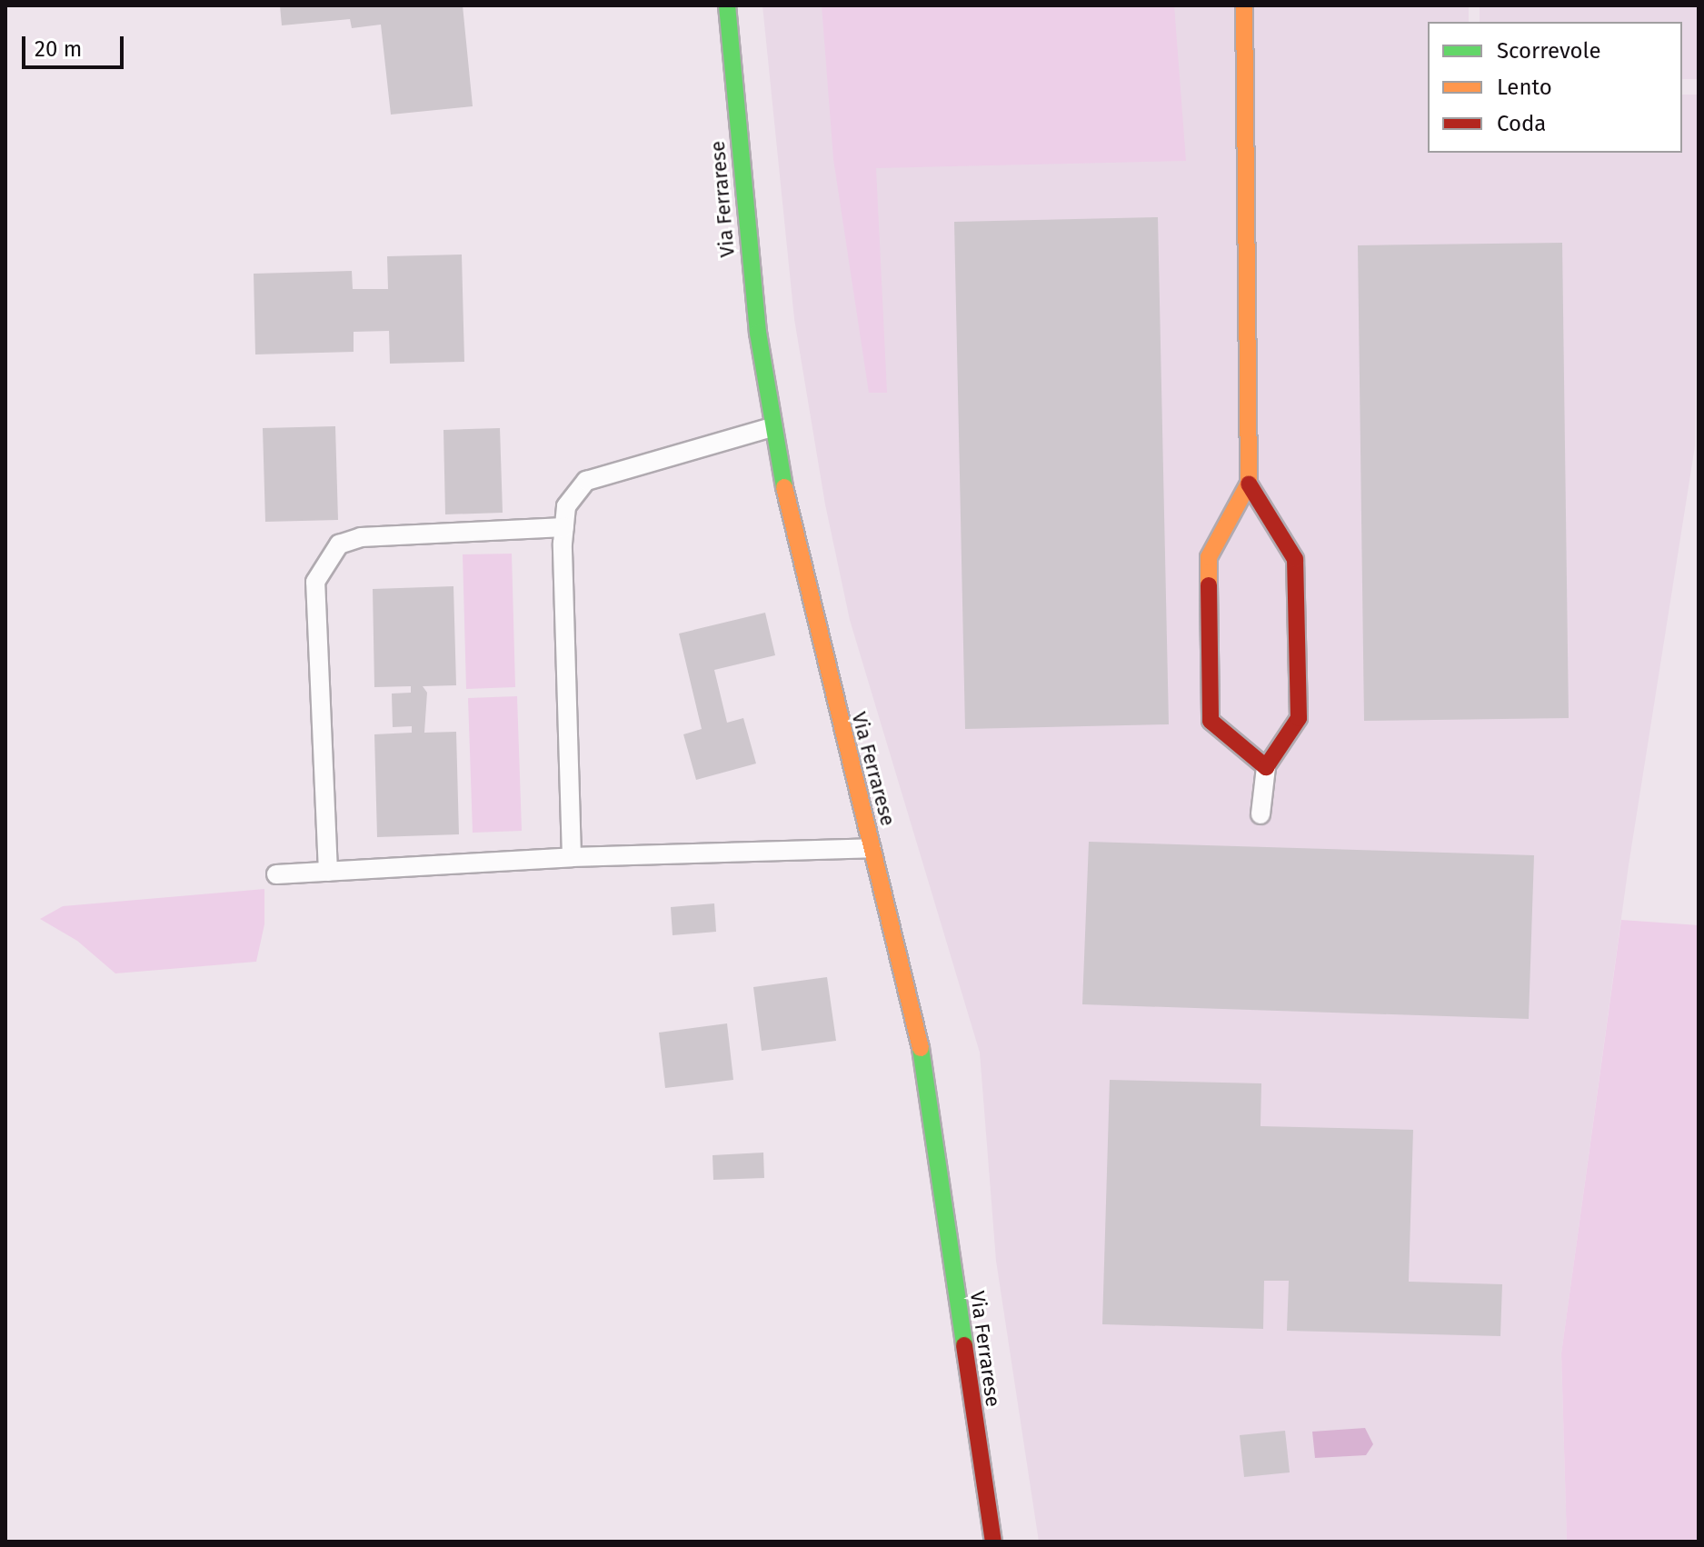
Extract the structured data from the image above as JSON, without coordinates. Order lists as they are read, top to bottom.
{
  "streets": {
    "main road": ["Via Ferrarese"]
  },
  "legend": ["Scorrevole", "Lento", "Coda"],
  "scale_bar": "20 m"
}
